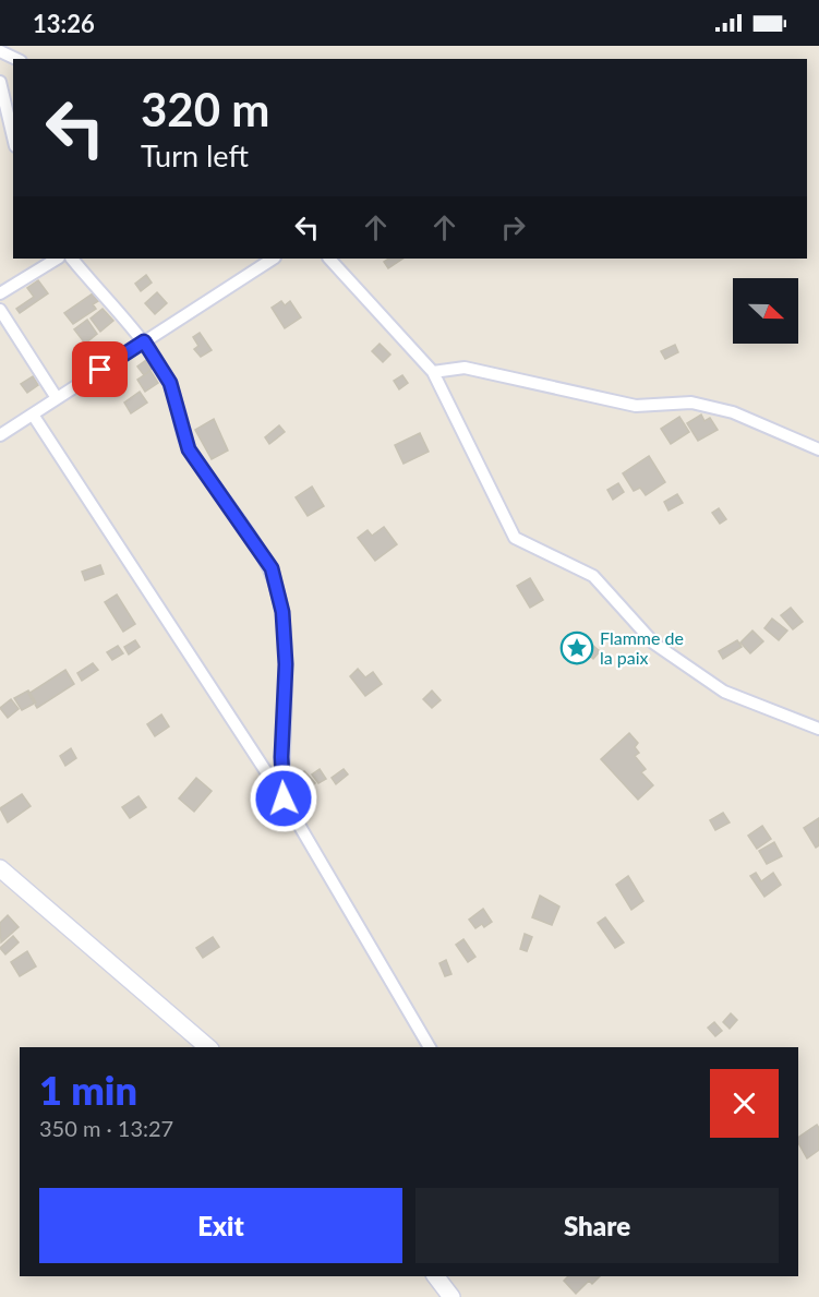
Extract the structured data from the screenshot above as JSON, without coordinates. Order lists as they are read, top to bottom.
{
  "places": {
    "place": ["Flamme de la paix"]
  },
  "north": "right",
  "page": {
    "status": "13:26",
    "turn": ["320 m", "Turn left"],
    "heading": ["1 min", "350 m · 13:27"],
    "buttons": ["Exit", "Share"]
  }
}
